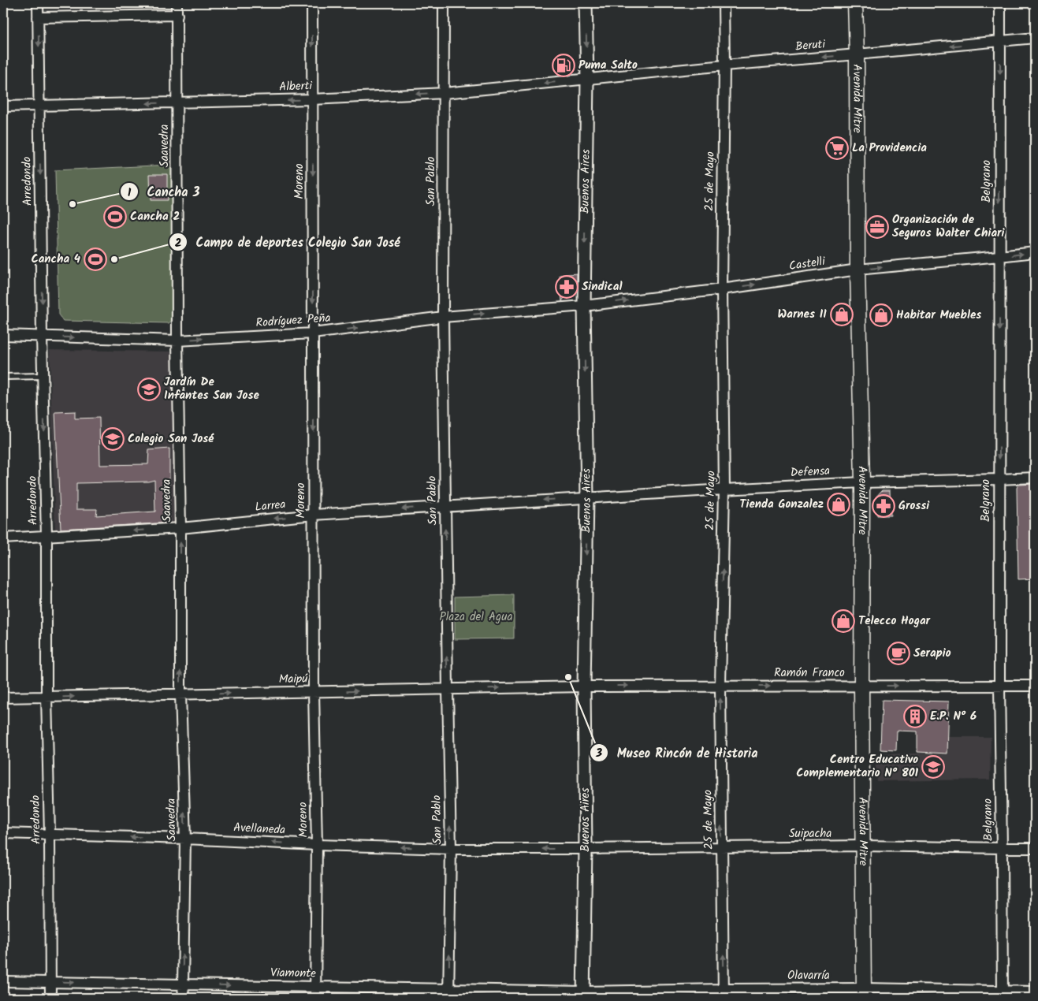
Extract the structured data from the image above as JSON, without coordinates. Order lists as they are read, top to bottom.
{
  "streets": {
    "main road": ["Avenida Mitre"],
    "street": [
      "Beruti",
      "Alberti",
      "Saavedra",
      "Arredondo",
      "Moreno",
      "San Pablo",
      "Buenos Aires",
      "25 de Mayo",
      "Belgrano",
      "Castelli",
      "Rodríguez Peña",
      "Defensa",
      "Larrea",
      "Ramón Franco",
      "Maipú",
      "Avellaneda",
      "Suipacha",
      "Viamonte",
      "Olavarría"
    ]
  },
  "crossings": [
    ["Beruti", "Alberti"],
    ["Beruti", "Avenida Mitre"],
    ["Beruti", "Buenos Aires"],
    ["Beruti", "25 de Mayo"],
    ["Beruti", "Belgrano"],
    ["Alberti", "Saavedra"],
    ["Alberti", "Arredondo"],
    ["Alberti", "Moreno"],
    ["Alberti", "San Pablo"],
    ["Alberti", "Buenos Aires"],
    ["Avenida Mitre", "Castelli"],
    ["Avenida Mitre", "Defensa"],
    ["Avenida Mitre", "Ramón Franco"],
    ["Avenida Mitre", "Suipacha"],
    ["Avenida Mitre", "Olavarría"],
    ["Saavedra", "Rodríguez Peña"],
    ["Saavedra", "Larrea"],
    ["Saavedra", "Maipú"],
    ["Saavedra", "Avellaneda"],
    ["Saavedra", "Viamonte"],
    ["Arredondo", "Rodríguez Peña"],
    ["Arredondo", "Larrea"],
    ["Arredondo", "Maipú"],
    ["Arredondo", "Avellaneda"],
    ["Arredondo", "Viamonte"],
    ["Moreno", "Rodríguez Peña"],
    ["Moreno", "Larrea"],
    ["Moreno", "Maipú"],
    ["Moreno", "Avellaneda"],
    ["Moreno", "Viamonte"],
    ["San Pablo", "Rodríguez Peña"],
    ["San Pablo", "Larrea"],
    ["San Pablo", "Maipú"],
    ["San Pablo", "Avellaneda"],
    ["San Pablo", "Viamonte"],
    ["Buenos Aires", "Castelli"],
    ["Buenos Aires", "Rodríguez Peña"],
    ["Buenos Aires", "Defensa"],
    ["Buenos Aires", "Larrea"],
    ["Buenos Aires", "Ramón Franco"],
    ["Buenos Aires", "Maipú"],
    ["Buenos Aires", "Avellaneda"],
    ["Buenos Aires", "Suipacha"],
    ["Buenos Aires", "Viamonte"],
    ["Buenos Aires", "Olavarría"],
    ["25 de Mayo", "Castelli"],
    ["25 de Mayo", "Defensa"],
    ["25 de Mayo", "Ramón Franco"],
    ["25 de Mayo", "Suipacha"],
    ["25 de Mayo", "Olavarría"],
    ["Belgrano", "Castelli"],
    ["Belgrano", "Defensa"],
    ["Belgrano", "Ramón Franco"],
    ["Belgrano", "Suipacha"],
    ["Belgrano", "Olavarría"],
    ["Castelli", "Rodríguez Peña"],
    ["Defensa", "Larrea"],
    ["Ramón Franco", "Maipú"],
    ["Avellaneda", "Suipacha"],
    ["Viamonte", "Olavarría"]
  ],
  "one_way": [
    "Beruti",
    "Alberti",
    "Saavedra",
    "Arredondo",
    "Moreno",
    "San Pablo",
    "Buenos Aires",
    "25 de Mayo",
    "Belgrano",
    "Castelli",
    "Rodríguez Peña",
    "Larrea",
    "Ramón Franco",
    "Maipú",
    "Avellaneda",
    "Viamonte"
  ],
  "parks": ["Plaza del Agua"],
  "places": {
    "fuel station": ["Puma Salto"],
    "supermarket": ["La Providencia"],
    "other": ["Cancha 3", "Campo de deportes Colegio San José", "Museo Rincón de Historia"],
    "sports": ["Cancha 2", "Cancha 4"],
    "office": ["Organización de Seguros Walter Chiari"],
    "pharmacy": ["Sindical", "Grossi"],
    "shop": [
      "Warnes II",
      "Habitar Muebles",
      "Tienda Gonzalez",
      "Telecco Hogar"
    ],
    "school or university": ["Jardín De Infantes San Jose", "Colegio San José", "Centro Educativo Complementario N° 801"],
    "cafe": ["Serapio"],
    "building": ["E.P. N° 6"]
  }
}
